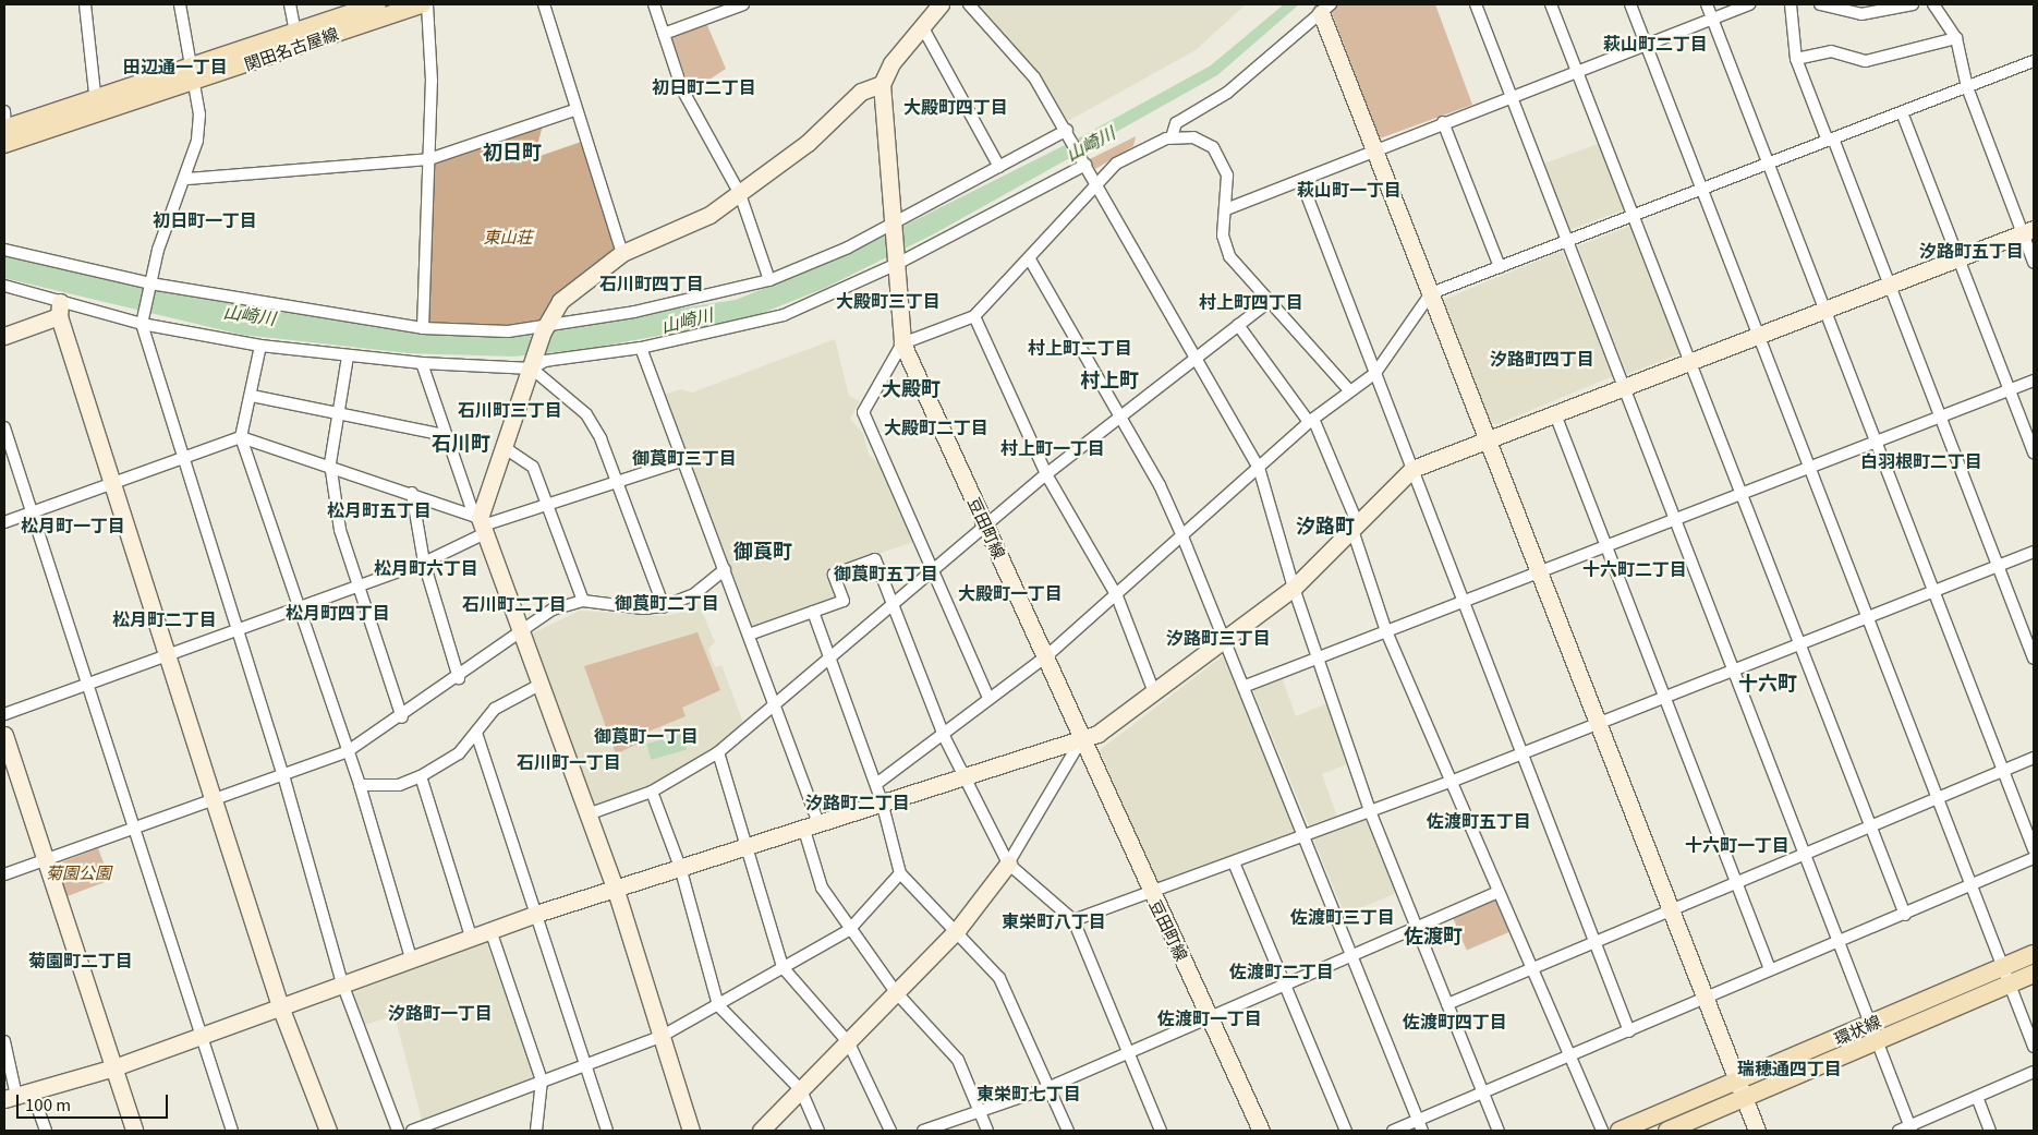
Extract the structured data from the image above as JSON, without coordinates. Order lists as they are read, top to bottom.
{
  "streets": {
    "main road": ["関田名古屋線", "環状線"],
    "street": ["豆田町線"]
  },
  "districts": [
    "萩山町二丁目",
    "田辺通一丁目",
    "初日町二丁目",
    "大殿町四丁目",
    "初日町",
    "萩山町一丁目",
    "初日町一丁目",
    "汐路町五丁目",
    "石川町四丁目",
    "大殿町三丁目",
    "村上町四丁目",
    "村上町二丁目",
    "汐路町四丁目",
    "村上町",
    "大殿町",
    "石川町三丁目",
    "大殿町二丁目",
    "石川町",
    "村上町一丁目",
    "御莨町三丁目",
    "白羽根町二丁目",
    "松月町五丁目",
    "松月町一丁目",
    "汐路町",
    "御莨町",
    "松月町六丁目",
    "十六町二丁目",
    "御莨町五丁目",
    "大殿町一丁目",
    "御莨町二丁目",
    "石川町二丁目",
    "松月町四丁目",
    "松月町二丁目",
    "汐路町三丁目",
    "十六町",
    "御莨町一丁目",
    "石川町一丁目",
    "汐路町二丁目",
    "佐渡町五丁目",
    "十六町一丁目",
    "佐渡町三丁目",
    "東栄町八丁目",
    "佐渡町",
    "菊園町二丁目",
    "佐渡町二丁目",
    "汐路町一丁目",
    "佐渡町一丁目",
    "佐渡町四丁目",
    "瑞穂通四丁目",
    "東栄町七丁目"
  ],
  "water": ["山崎川"],
  "parks": ["東山荘", "菊園公園"],
  "scale_bar": "100 m"
}
